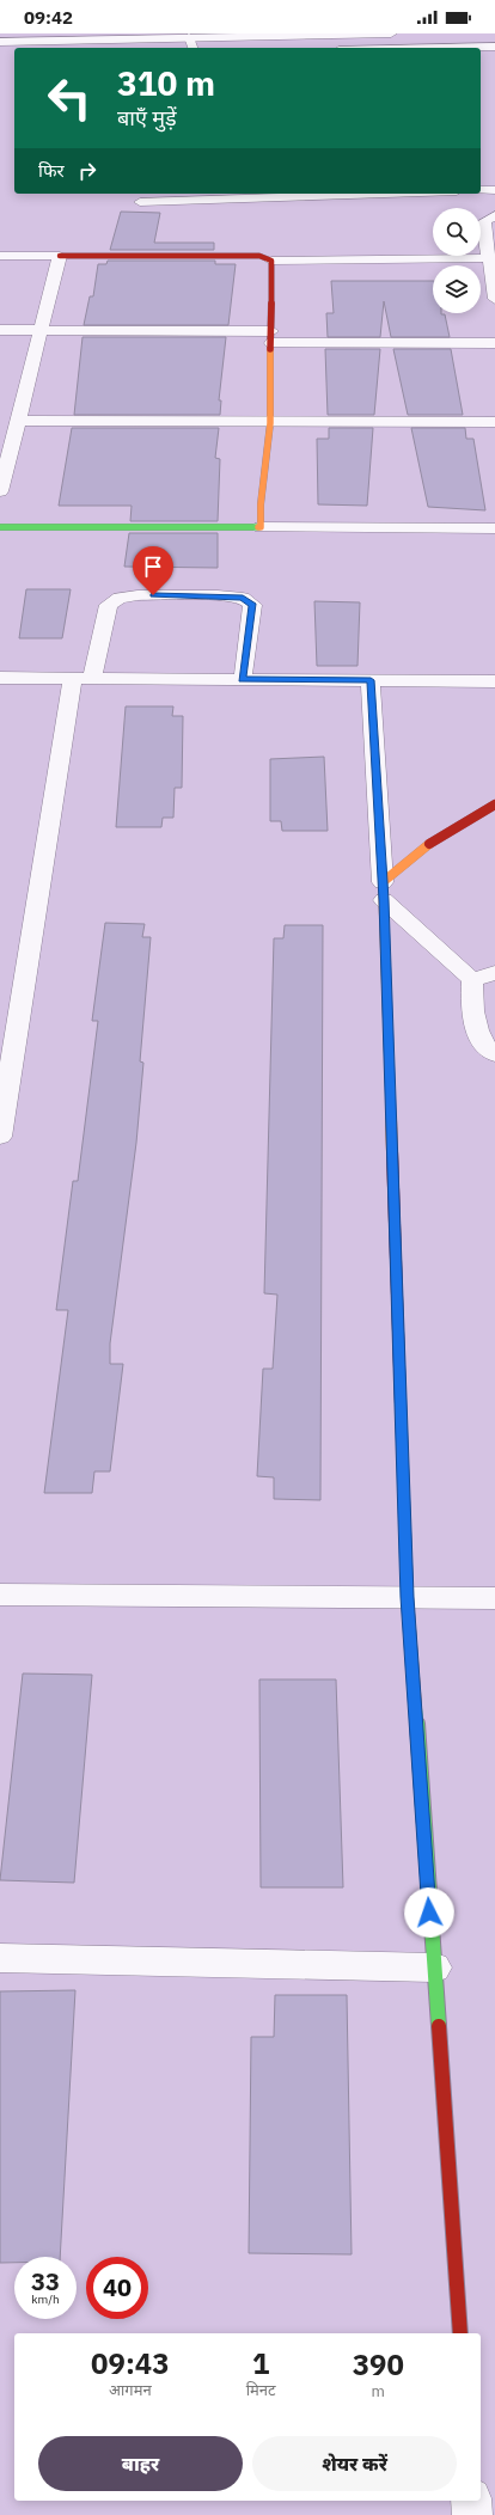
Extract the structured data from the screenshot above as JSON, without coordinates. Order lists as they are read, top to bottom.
{
  "page": {
    "status": "09:42",
    "turn": ["310 m", "बाएँ मुड़ें"],
    "then": "फिर",
    "speed": "33 km/h",
    "limit": "40",
    "eta": [
      "09:43",
      "आगमन",
      "1",
      "मिनट",
      "390",
      "m"
    ],
    "buttons": ["बाहर", "शेयर करें"]
  }
}
